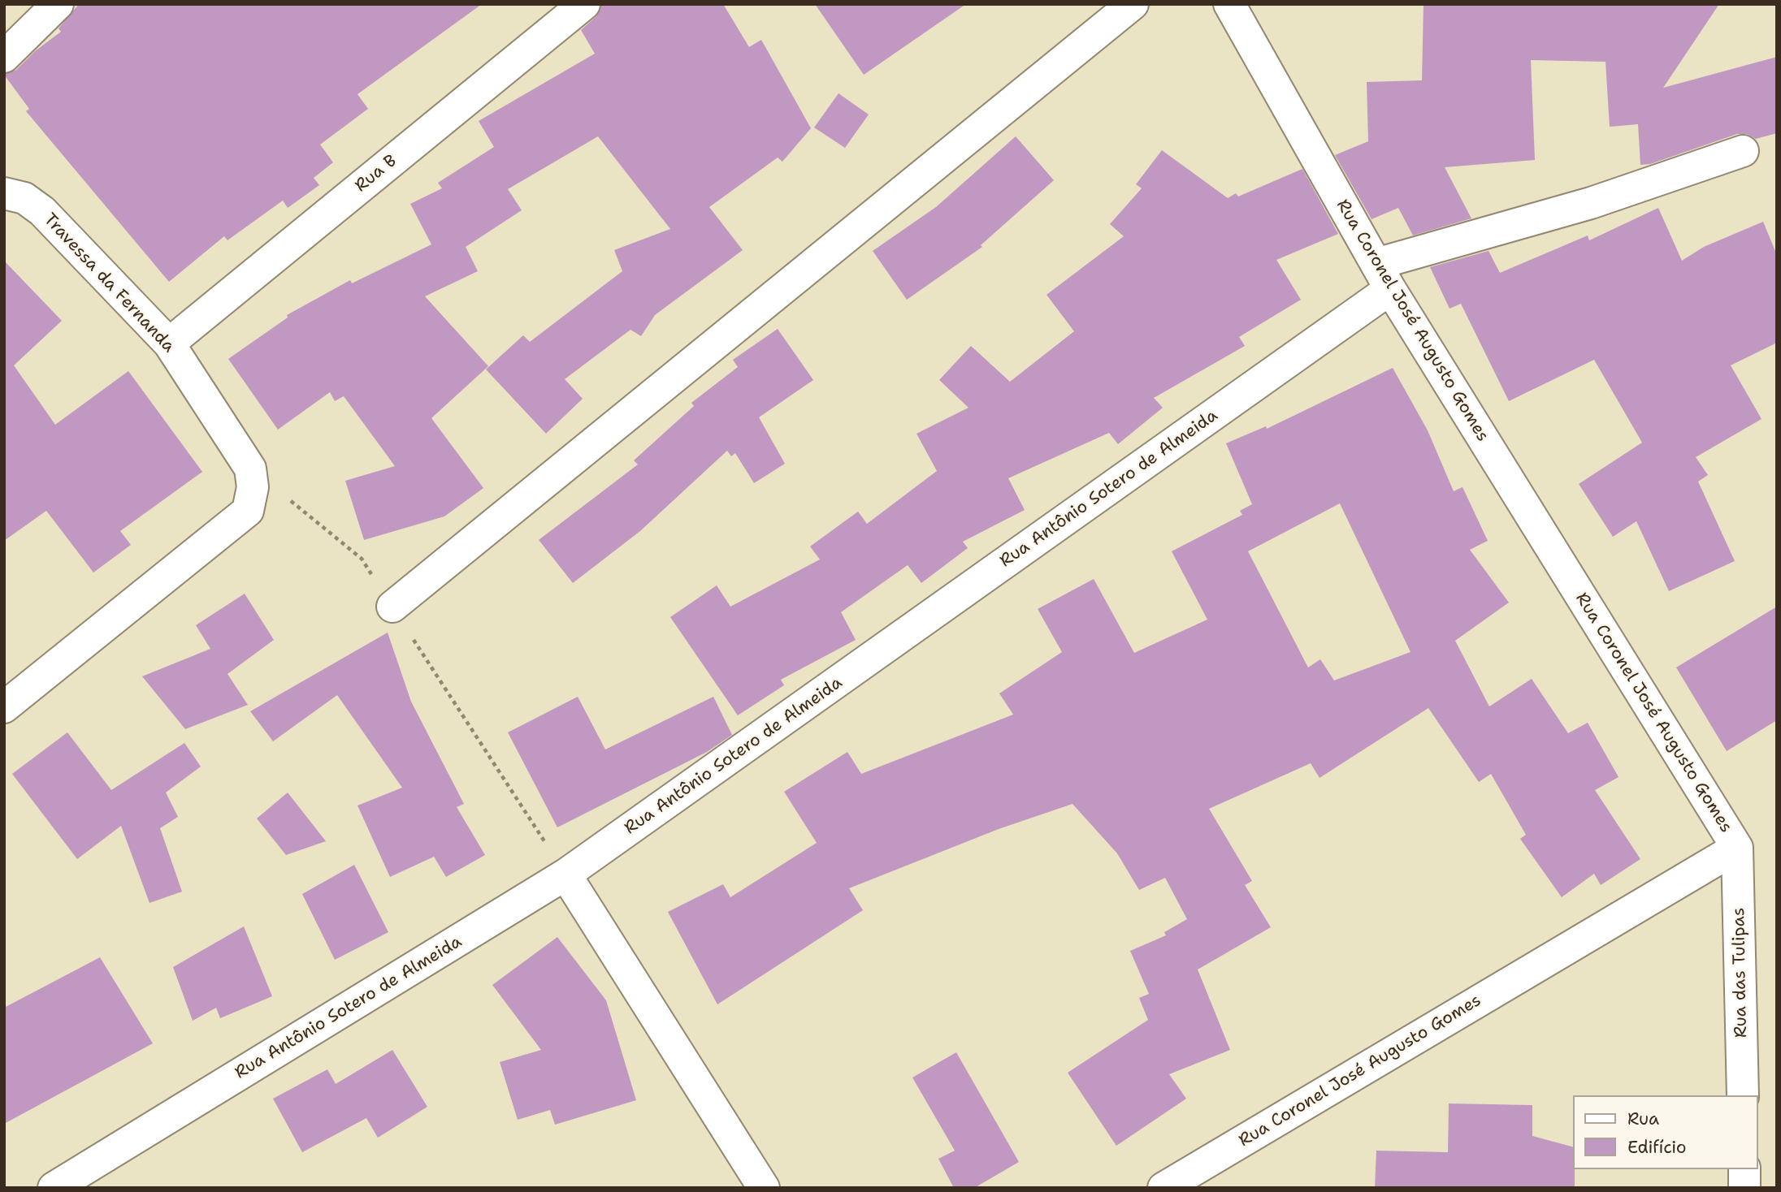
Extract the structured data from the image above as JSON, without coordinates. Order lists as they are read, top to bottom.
{
  "streets": {
    "street": [
      "Rua B",
      "Travessa da Fernanda",
      "Rua Coronel José Augusto Gomes",
      "Rua Antônio Sotero de Almeida",
      "Rua das Tulipas"
    ]
  },
  "crossings": [
    ["Rua B", "Travessa da Fernanda"],
    ["Rua Coronel José Augusto Gomes", "Rua Antônio Sotero de Almeida"],
    ["Rua Coronel José Augusto Gomes", "Rua das Tulipas"]
  ],
  "legend": ["Rua", "Edifício"]
}
